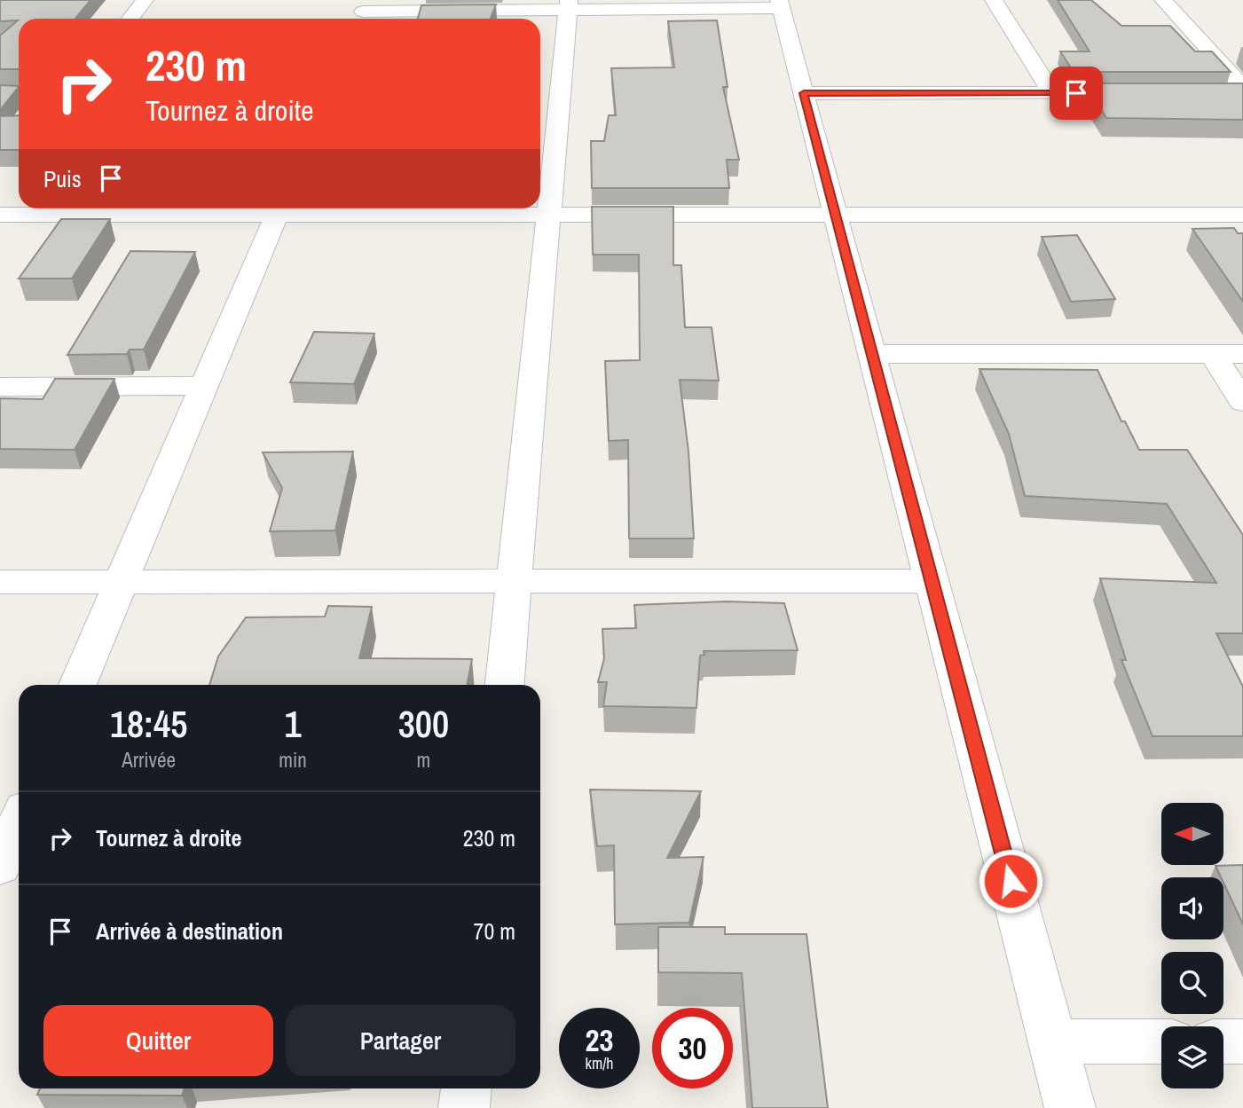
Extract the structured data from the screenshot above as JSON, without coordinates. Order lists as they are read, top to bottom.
{
  "north": "left",
  "page": {
    "turn": ["230 m", "Tournez à droite"],
    "then": "Puis",
    "eta": [
      "18:45",
      "Arrivée",
      "1",
      "min",
      "300",
      "m"
    ],
    "list": [
      {
        "name": "Tournez à droite",
        "value": "230 m"
      },
      {
        "name": "Arrivée à destination",
        "value": "70 m"
      }
    ],
    "buttons": ["Quitter", "Partager"],
    "speed": "23 km/h",
    "limit": "30"
  }
}
